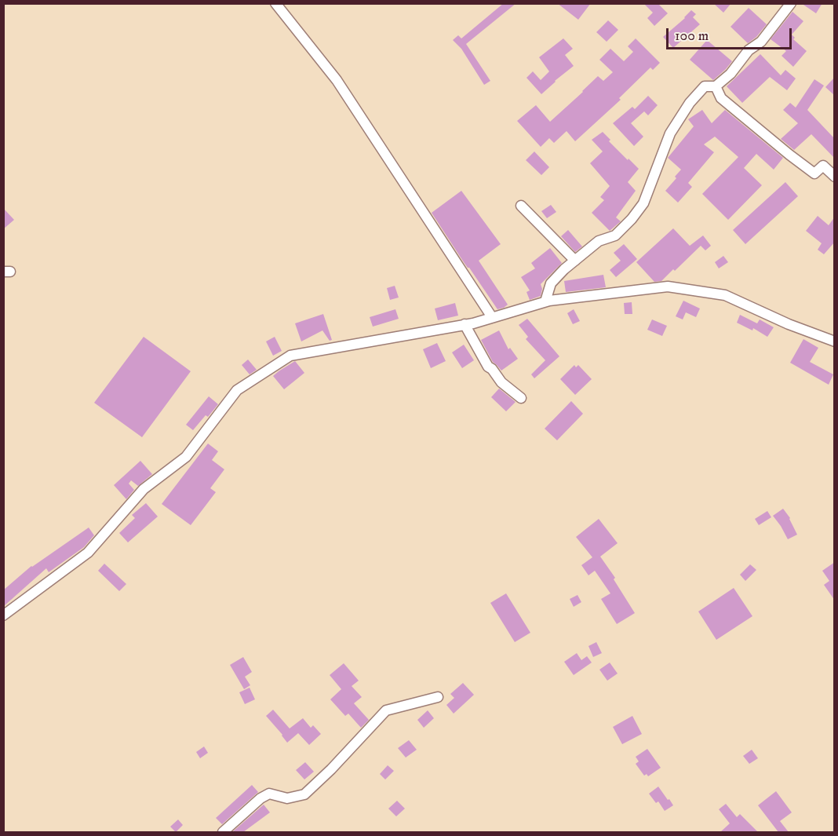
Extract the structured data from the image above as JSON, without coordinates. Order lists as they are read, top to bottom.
{
  "scale_bar": "100 m"
}
